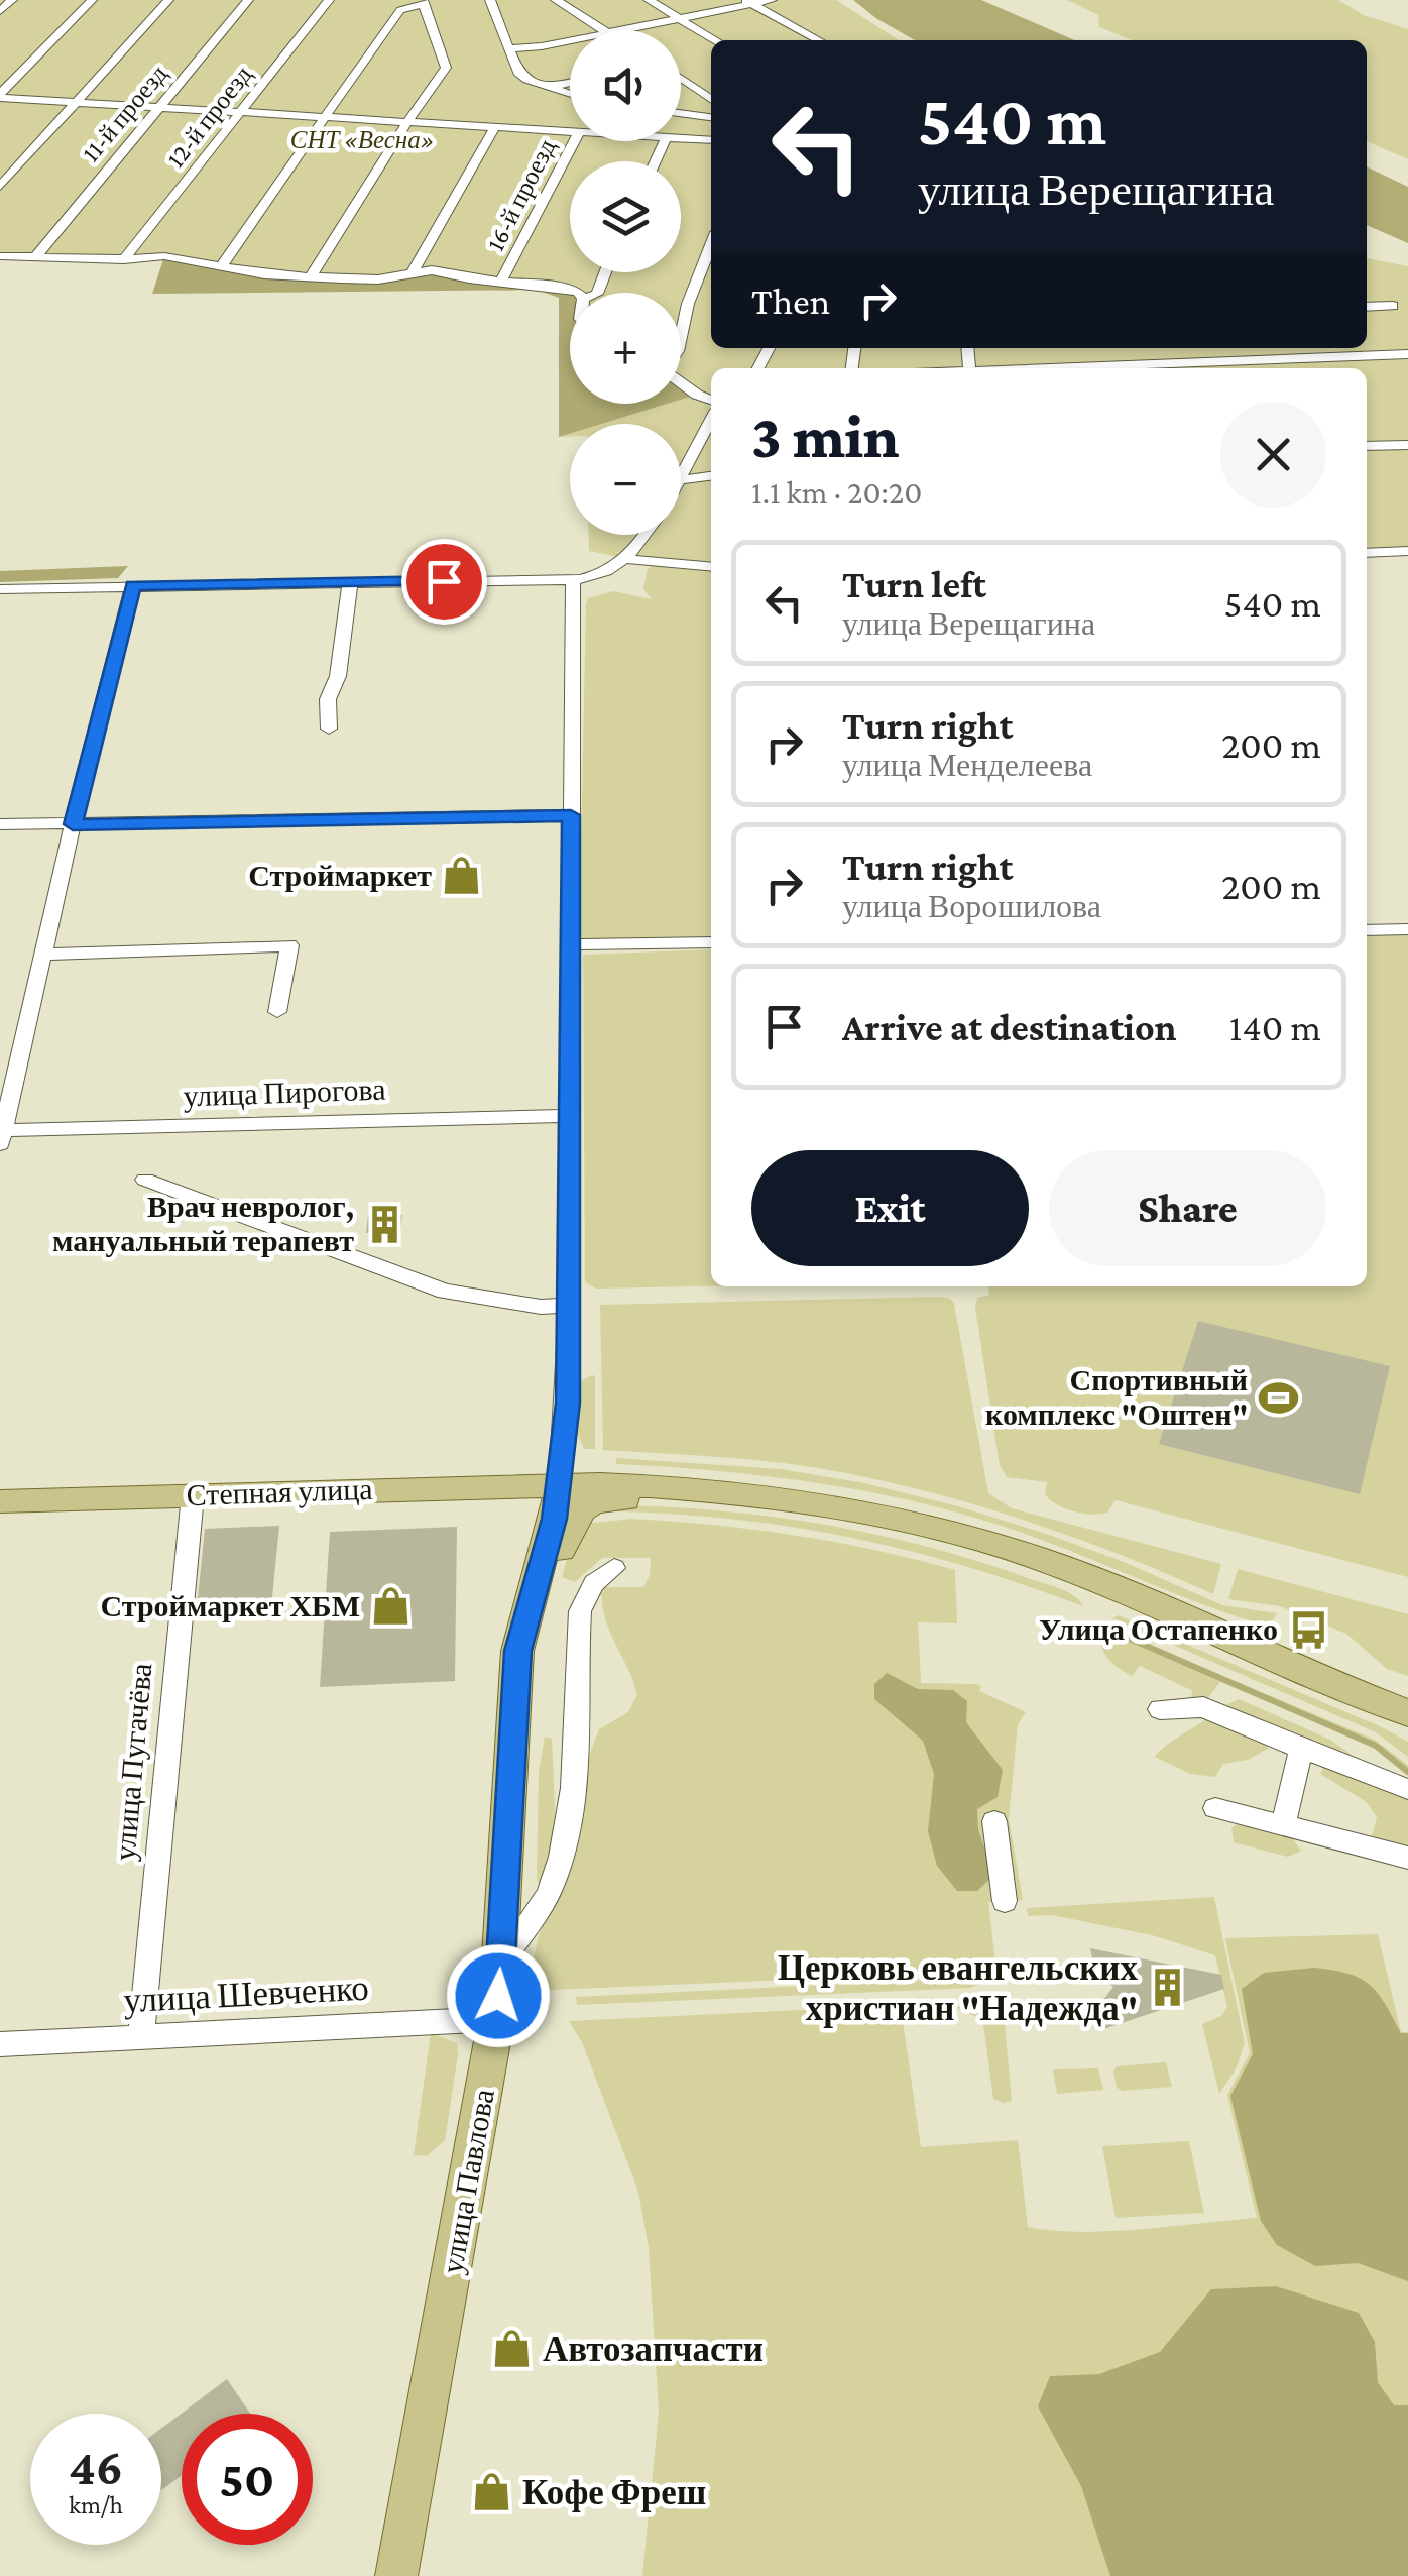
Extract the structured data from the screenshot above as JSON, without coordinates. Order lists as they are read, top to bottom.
{
  "streets": {
    "main road": ["Степная улица", "улица Павлова"],
    "street": [
      "11-й проезд",
      "12-й проезд",
      "16-й проезд",
      "улица Пирогова",
      "улица Пугачёва",
      "улица Шевченко"
    ]
  },
  "crossings": [
    ["улица Пирогова", "улица Павлова"],
    ["Степная улица", "улица Пугачёва"],
    ["Степная улица", "улица Павлова"],
    ["улица Пугачёва", "улица Шевченко"],
    ["улица Шевченко", "улица Павлова"]
  ],
  "parks": ["СНТ «Весна»"],
  "places": {
    "shop": [
      "Строймаркет",
      "Строймаркет ХБМ",
      "Автозапчасти",
      "Кофе Фреш"
    ],
    "building": ["Врач невролог, мануальный терапевт", "Церковь евангельских христиан \"Надежда\""],
    "sports": ["Спортивный комплекс \"Оштен\""],
    "bus stop": ["Улица Остапенко"]
  },
  "page": {
    "map_buttons": ["+", "−"],
    "turn": ["540 m", "улица Верещагина"],
    "then": "Then",
    "heading": ["3 min", "1.1 km · 20:20"],
    "list": [
      {
        "name": "Turn left",
        "note": "улица Верещагина",
        "value": "540 m"
      },
      {
        "name": "Turn right",
        "note": "улица Менделеева",
        "value": "200 m"
      },
      {
        "name": "Turn right",
        "note": "улица Ворошилова",
        "value": "200 m"
      },
      {
        "name": "Arrive at destination",
        "value": "140 m"
      }
    ],
    "buttons": ["Exit", "Share"],
    "speed": "46 km/h",
    "limit": "50"
  }
}
